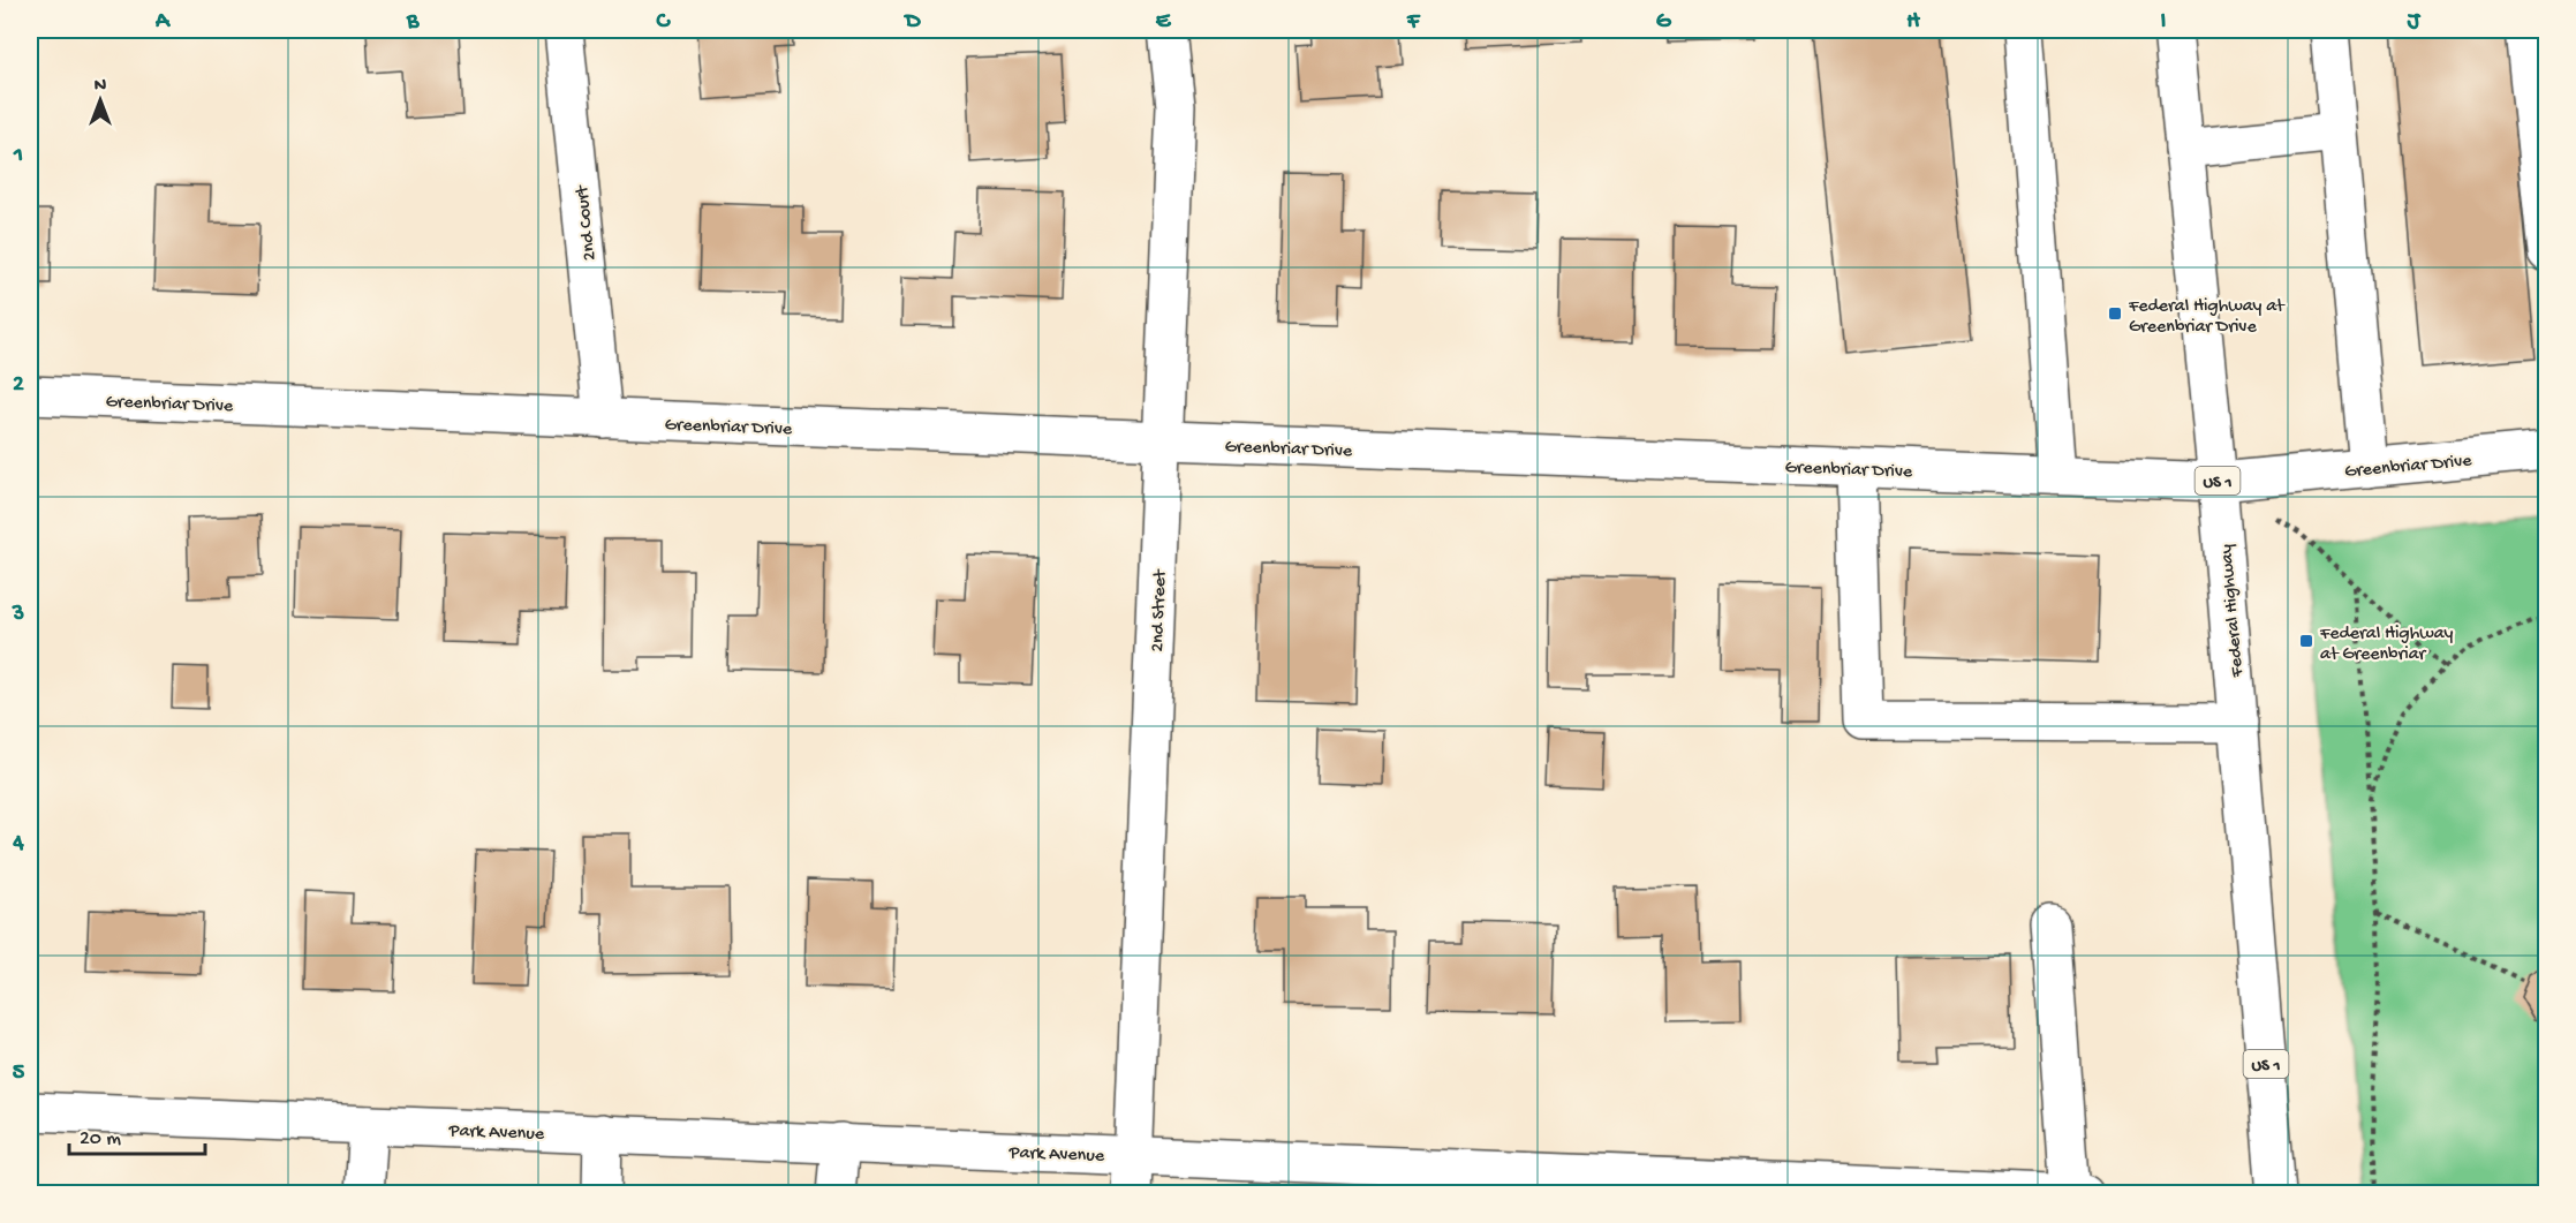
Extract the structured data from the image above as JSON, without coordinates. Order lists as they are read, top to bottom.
{
  "streets": {
    "street": [
      "2nd Court",
      "Greenbriar Drive",
      "US 1",
      "2nd Street",
      "Federal Highway",
      "Park Avenue"
    ]
  },
  "crossings": [
    ["2nd Court", "Greenbriar Drive"],
    ["Greenbriar Drive", "2nd Street"],
    ["Greenbriar Drive", "Federal Highway"],
    ["2nd Street", "Park Avenue"]
  ],
  "places": {
    "transit": ["Federal Highway at Greenbriar Drive", "Federal Highway at Greenbriar"]
  },
  "scale_bar": "20 m",
  "north": "top",
  "grid": {
    "columns": [
      "A",
      "B",
      "C",
      "D",
      "E",
      "F",
      "G",
      "H",
      "I",
      "J"
    ],
    "rows": [
      "1",
      "2",
      "3",
      "4",
      "5"
    ]
  }
}
